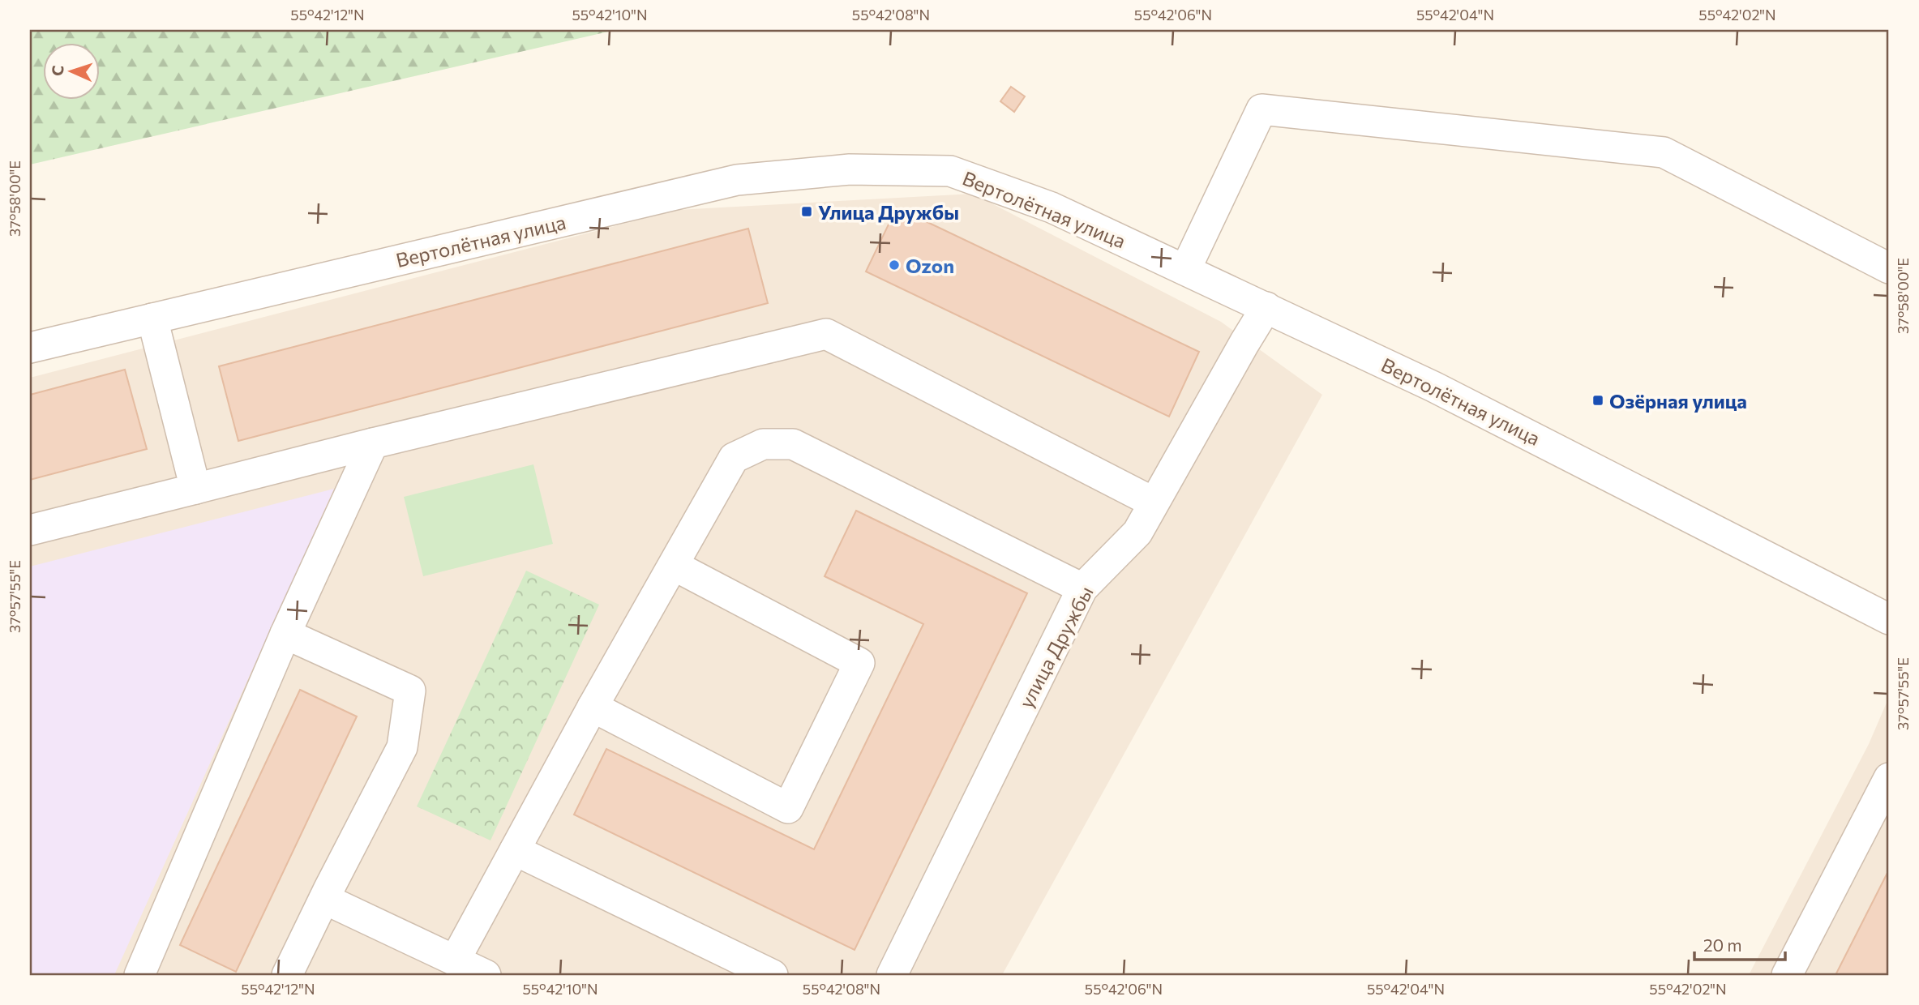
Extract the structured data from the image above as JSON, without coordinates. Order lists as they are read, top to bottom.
{
  "streets": {
    "street": ["Вертолётная улица", "улица Дружбы"]
  },
  "crossings": [
    ["Вертолётная улица", "улица Дружбы"]
  ],
  "places": {
    "transit": ["Улица Дружбы", "Озёрная улица"],
    "other": ["Ozon"]
  },
  "scale_bar": "20 m",
  "north": "left",
  "coordinates": [
    "55°42'12\"N",
    "55°42'10\"N",
    "55°42'08\"N",
    "55°42'06\"N",
    "55°42'04\"N",
    "55°42'02\"N",
    "37°58'00\"E",
    "37°57'55\"E"
  ]
}
